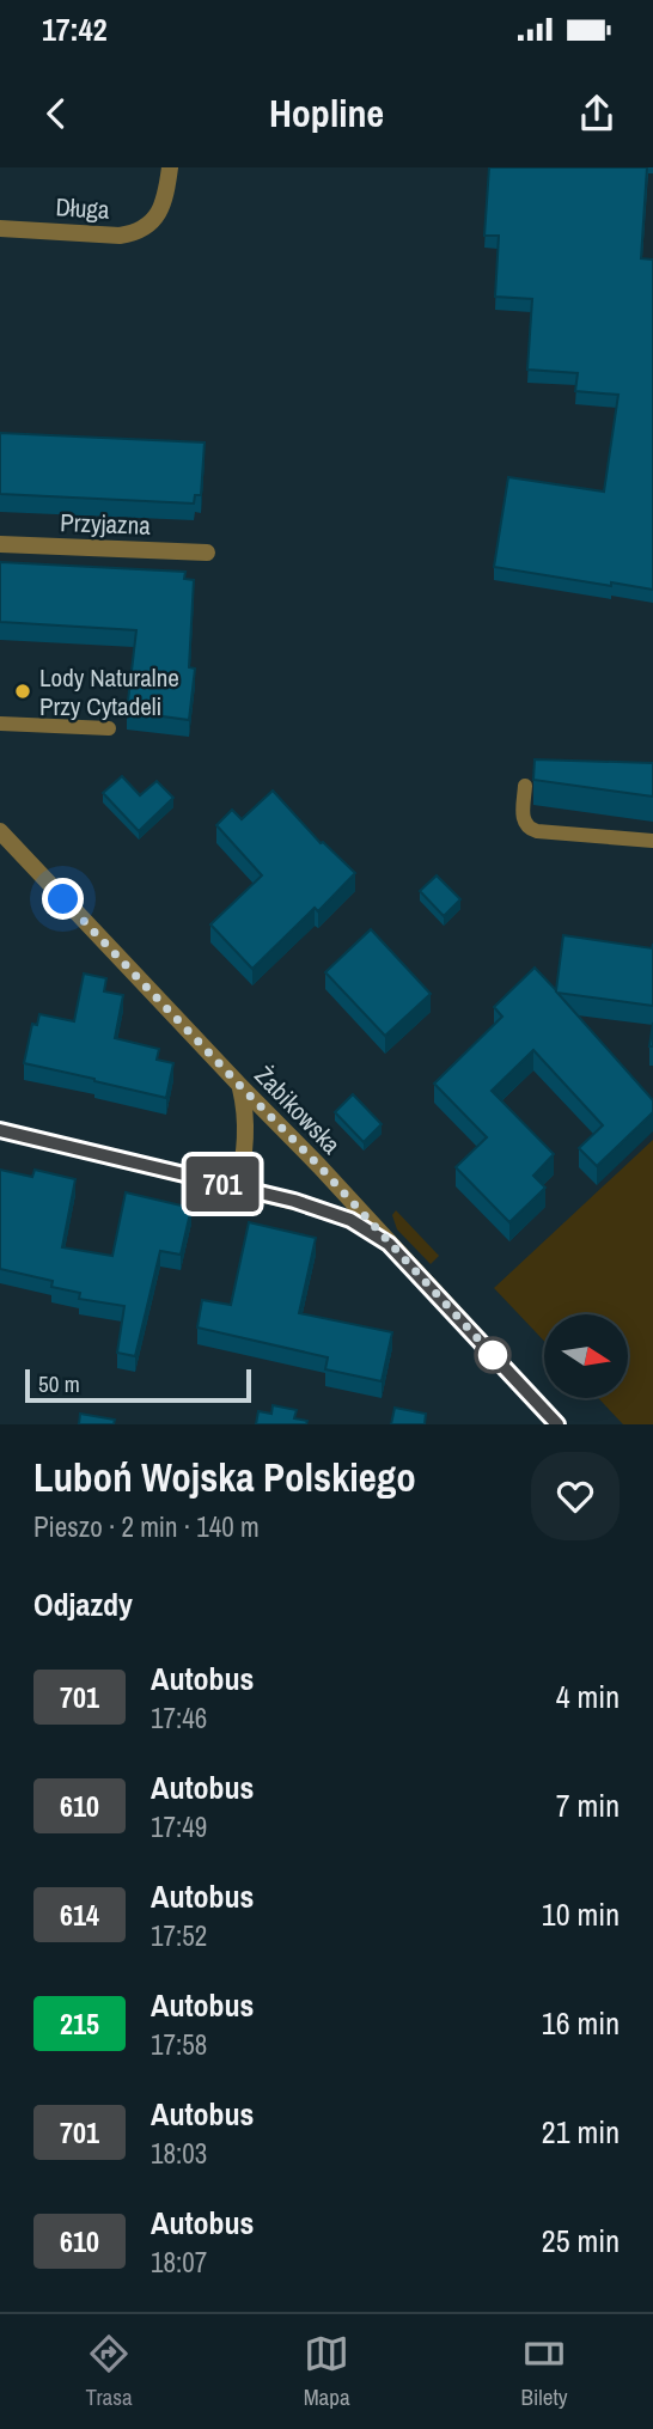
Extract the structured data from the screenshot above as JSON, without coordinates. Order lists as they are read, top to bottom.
{
  "streets": {
    "street": ["Długa", "Przyjazna", "Żabikowska"]
  },
  "places": ["Lody Naturalne Przy Cytadeli"],
  "lines": ["bus line 701"],
  "scale_bar": "50 m",
  "north": "right",
  "page": {
    "status": "17:42",
    "header": "Hopline",
    "on_map": "701",
    "scale": "50 m",
    "heading": [
      ["Luboń Wojska Polskiego", "Pieszo · 2 min · 140 m"],
      "Odjazdy"
    ],
    "list": [
      {
        "mark": "701",
        "name": "Autobus",
        "note": "17:46",
        "value": "4 min"
      },
      {
        "mark": "610",
        "name": "Autobus",
        "note": "17:49",
        "value": "7 min"
      },
      {
        "mark": "614",
        "name": "Autobus",
        "note": "17:52",
        "value": "10 min"
      },
      {
        "mark": "215",
        "name": "Autobus",
        "note": "17:58",
        "value": "16 min"
      },
      {
        "mark": "701",
        "name": "Autobus",
        "note": "18:03",
        "value": "21 min"
      },
      {
        "mark": "610",
        "name": "Autobus",
        "note": "18:07",
        "value": "25 min"
      }
    ],
    "tabs": ["Trasa", "Mapa", "Bilety"]
  }
}
